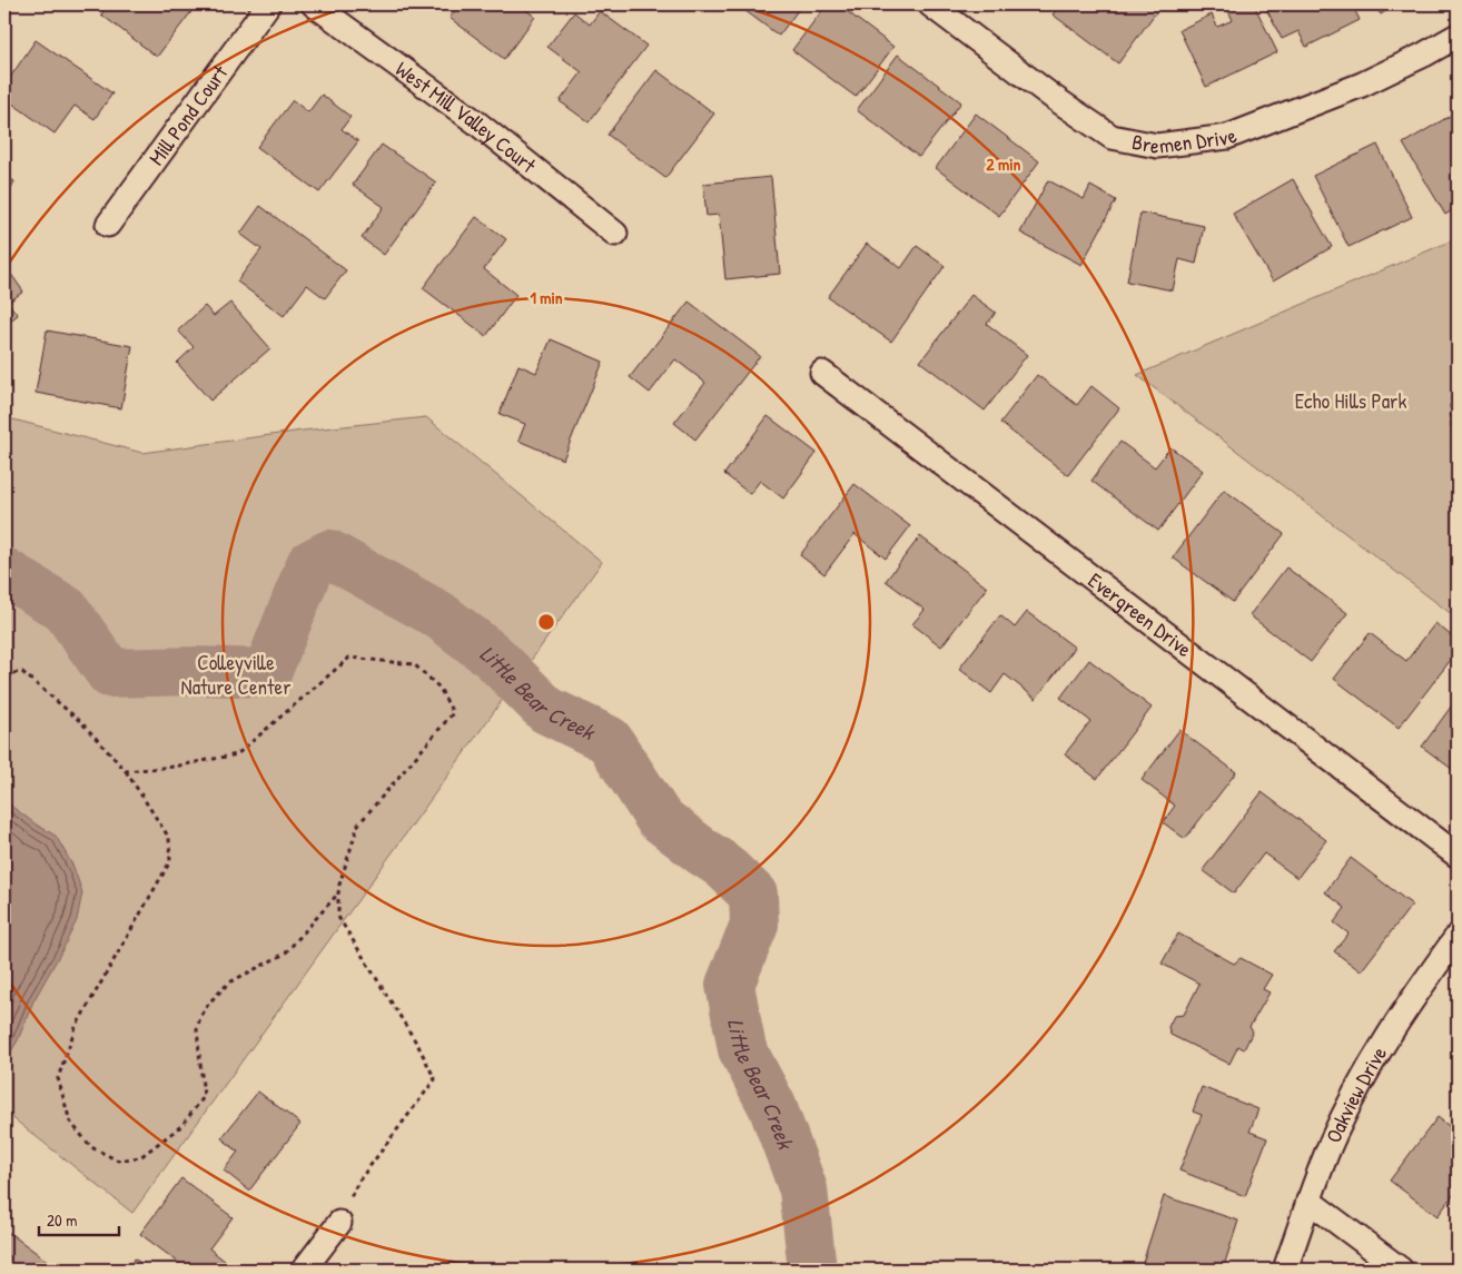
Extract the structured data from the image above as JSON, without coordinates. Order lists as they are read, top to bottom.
{
  "streets": {
    "street": [
      "Mill Pond Court",
      "West Mill Valley Court",
      "Bremen Drive",
      "Evergreen Drive",
      "Oakview Drive"
    ]
  },
  "water": ["Little Bear Creek"],
  "parks": ["Echo Hills Park", "Colleyville Nature Center"],
  "scale_bar": "20 m",
  "rings": ["2 min", "1 min"]
}
